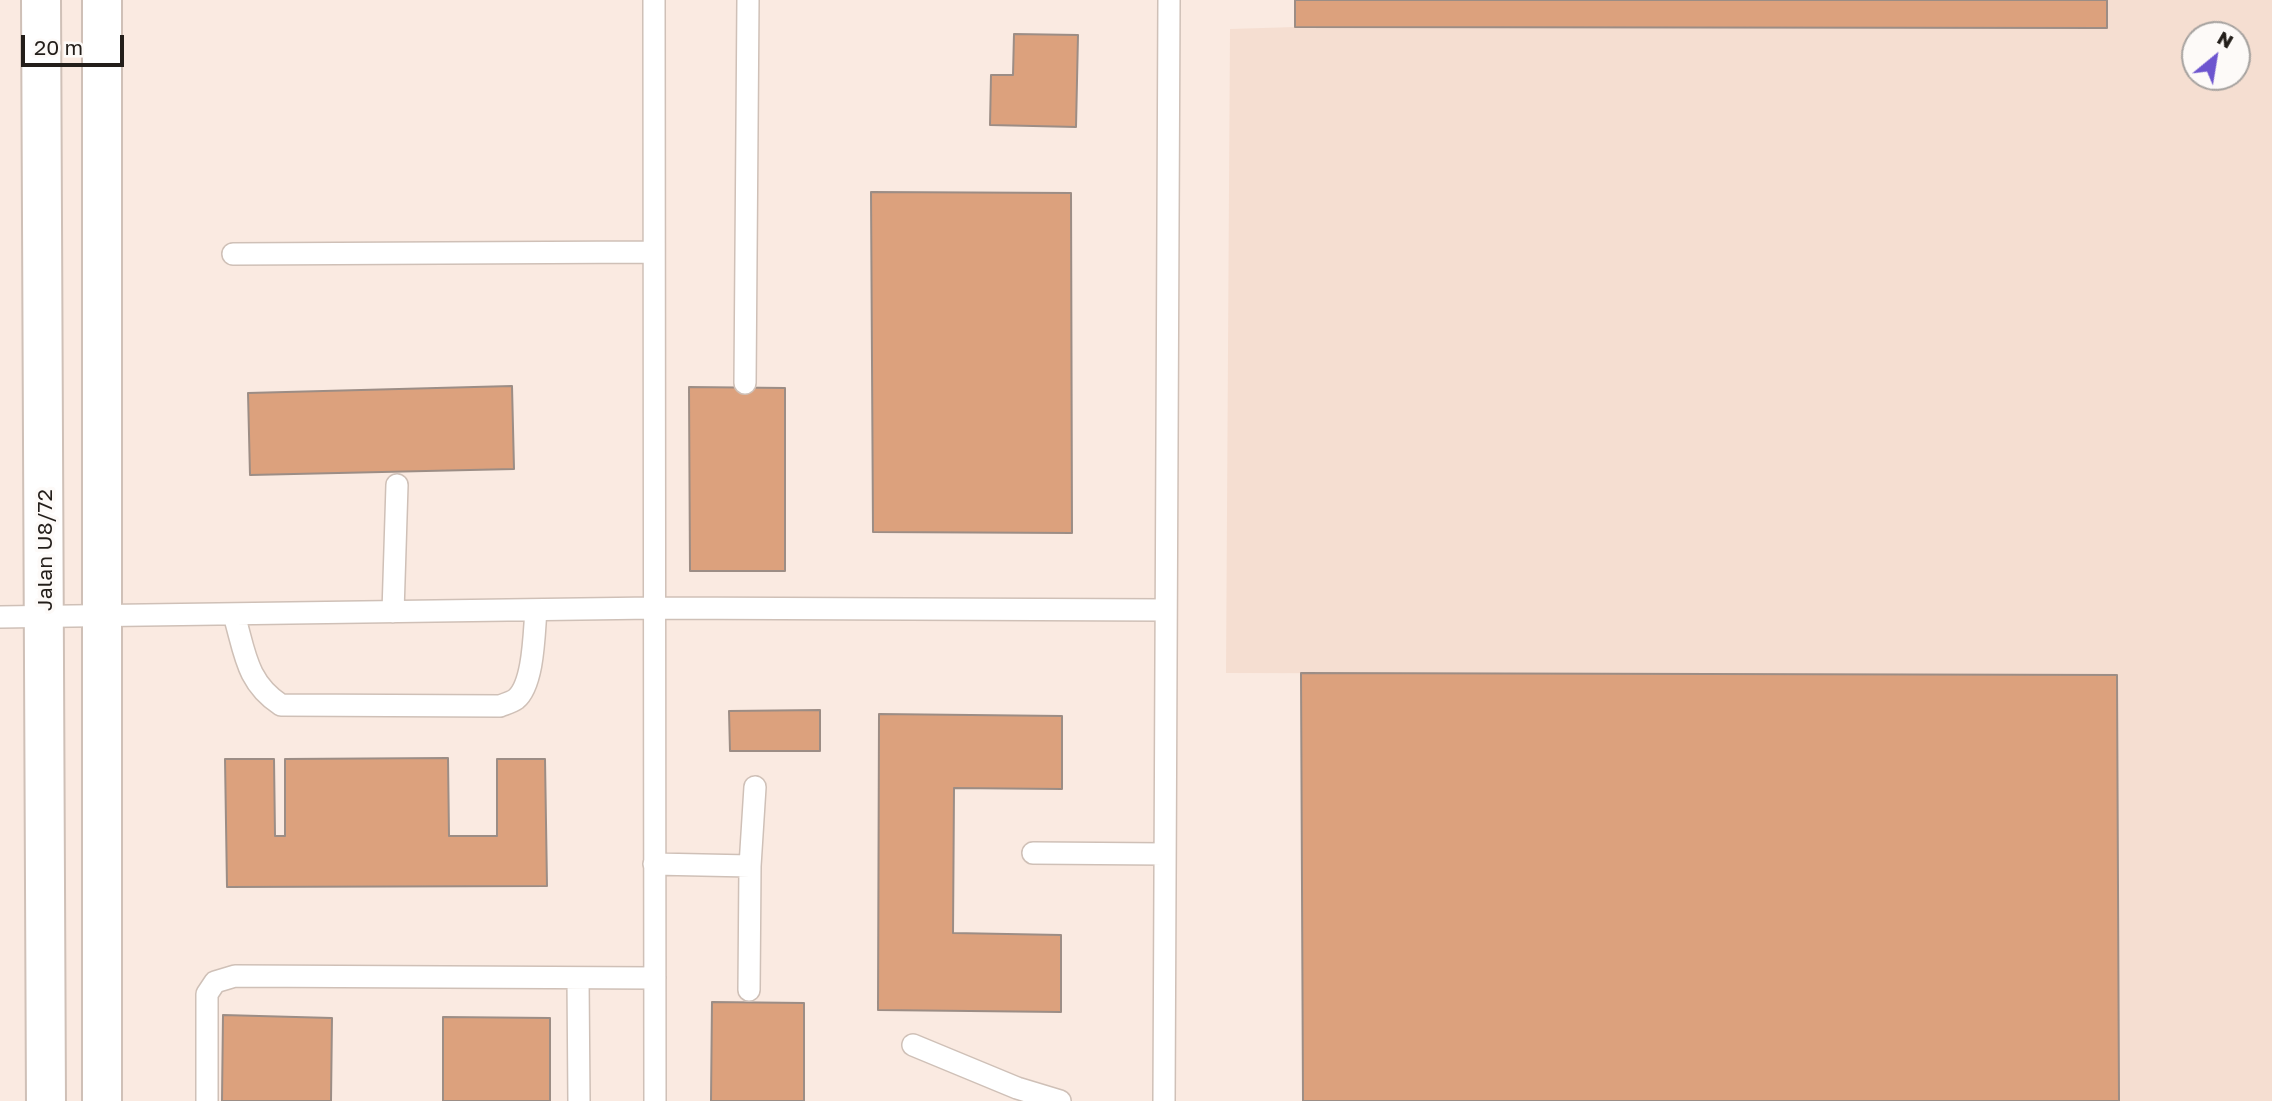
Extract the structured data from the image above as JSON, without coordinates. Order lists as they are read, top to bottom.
{
  "streets": {
    "street": ["Jalan U8/72"]
  },
  "scale_bar": "20 m",
  "north": "top right"
}
